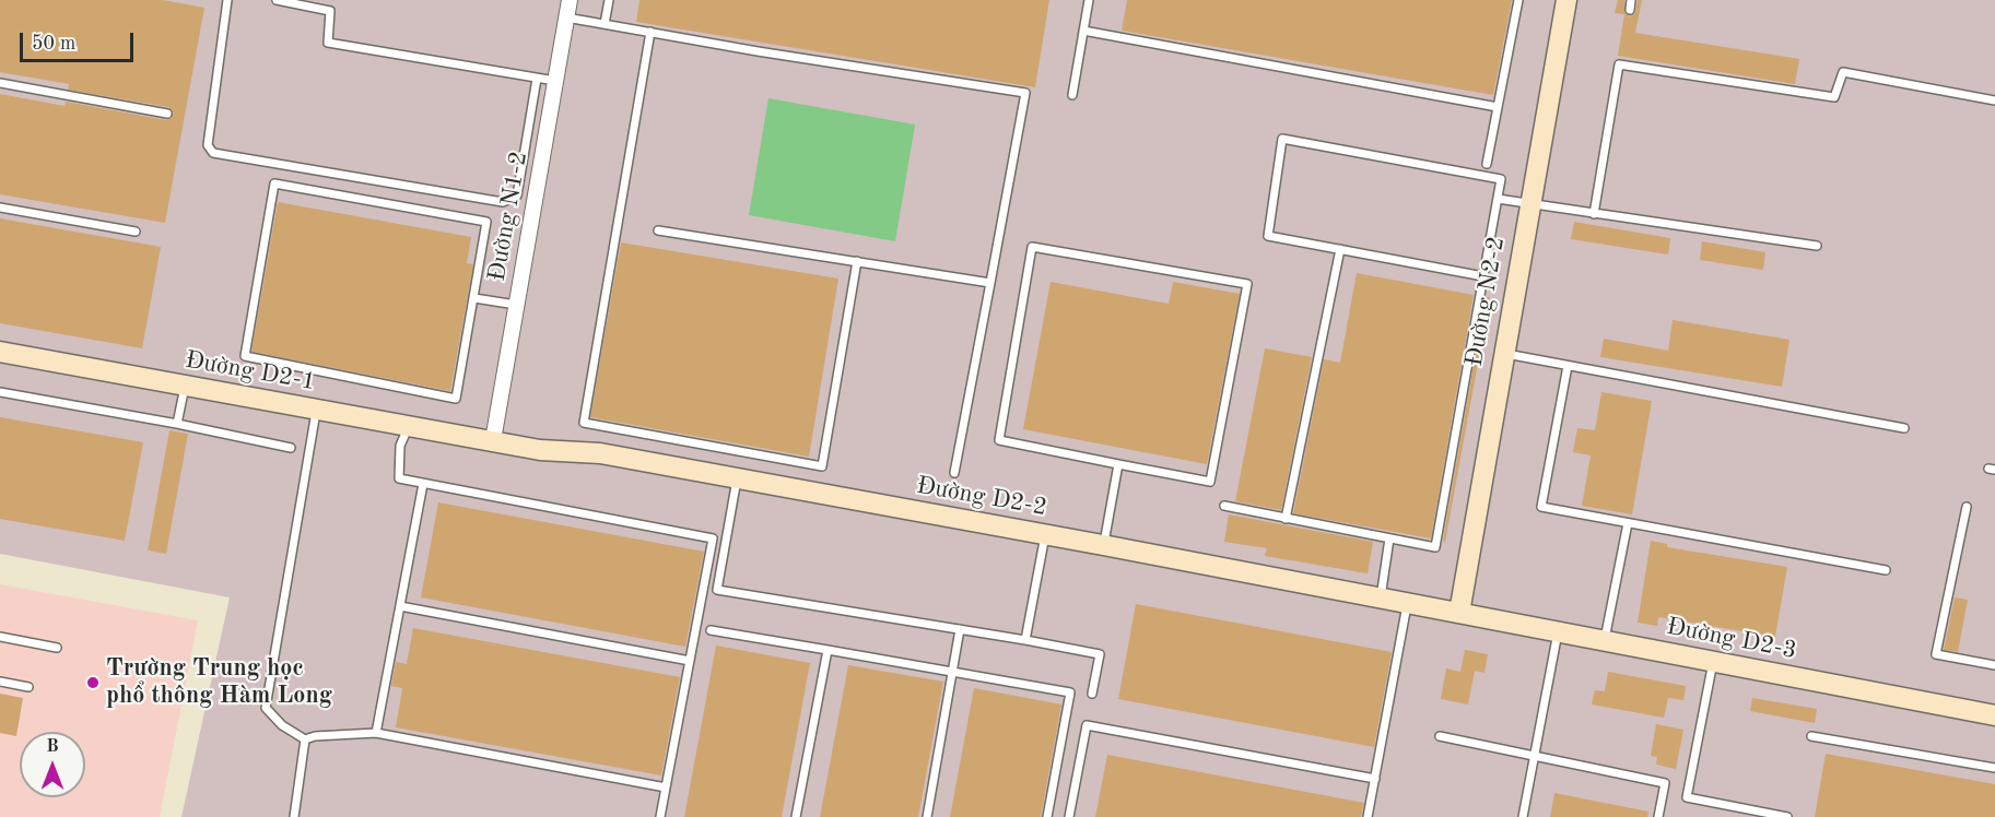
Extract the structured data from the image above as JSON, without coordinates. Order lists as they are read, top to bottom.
{
  "streets": {
    "main road": [
      "Đường N2-2",
      "Đường D2-1",
      "Đường D2-2",
      "Đường D2-3"
    ],
    "street": ["Đường N1-2"]
  },
  "crossings": [
    ["Đường N1-2", "Đường D2-1"],
    ["Đường N1-2", "Đường D2-2"],
    ["Đường N2-2", "Đường D2-2"],
    ["Đường N2-2", "Đường D2-3"],
    ["Đường D2-1", "Đường D2-2"],
    ["Đường D2-2", "Đường D2-3"]
  ],
  "places": ["Trường Trung học phổ thông Hàm Long"],
  "scale_bar": "50 m",
  "north": "top"
}
